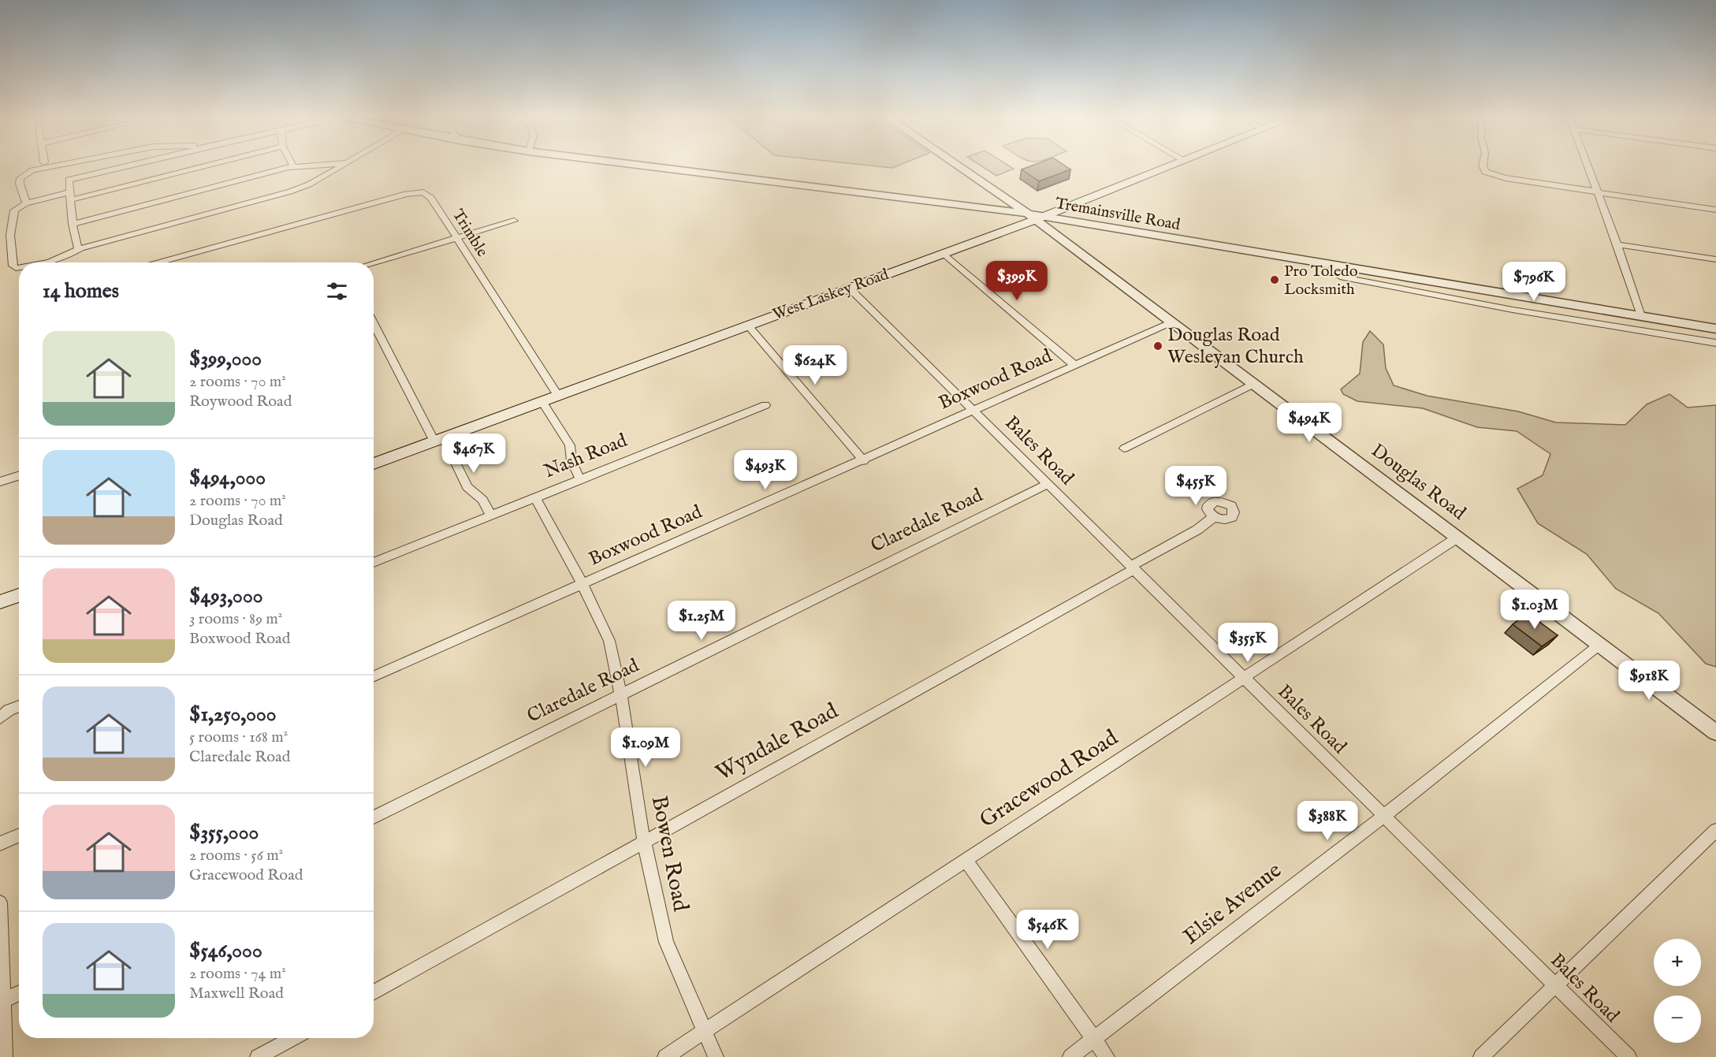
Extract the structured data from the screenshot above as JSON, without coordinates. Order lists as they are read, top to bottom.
{
  "streets": {
    "main road": ["West Laskey Road"],
    "street": [
      "Tremainsville Road",
      "Trimble",
      "Boxwood Road",
      "Bales Road",
      "Nash Road",
      "Douglas Road",
      "Claredale Road",
      "Wyndale Road",
      "Gracewood Road",
      "Bowen Road",
      "Elsie Avenue"
    ]
  },
  "crossings": [
    ["Tremainsville Road", "West Laskey Road"],
    ["Tremainsville Road", "Douglas Road"],
    ["Trimble", "West Laskey Road"],
    ["West Laskey Road", "Bales Road"],
    ["West Laskey Road", "Douglas Road"],
    ["Boxwood Road", "Bales Road"],
    ["Boxwood Road", "Douglas Road"],
    ["Boxwood Road", "Bowen Road"],
    ["Bales Road", "Claredale Road"],
    ["Bales Road", "Wyndale Road"],
    ["Bales Road", "Gracewood Road"],
    ["Bales Road", "Elsie Avenue"],
    ["Nash Road", "Bowen Road"],
    ["Douglas Road", "Gracewood Road"],
    ["Douglas Road", "Elsie Avenue"],
    ["Claredale Road", "Bowen Road"],
    ["Wyndale Road", "Bowen Road"],
    ["Gracewood Road", "Bowen Road"]
  ],
  "places": ["Pro Toledo Locksmith", "Douglas Road Wesleyan Church"],
  "page": {
    "price": [
      "$399K",
      "$796K",
      "$624K",
      "$494K",
      "$467K",
      "$493K",
      "$455K",
      "$1.03M",
      "$1.25M",
      "$355K",
      "$918K",
      "$1.09M",
      "$388K",
      "$546K"
    ],
    "heading": "14 homes",
    "list": [
      {
        "name": "$399,000",
        "note": "2 rooms · 70 m² · Roywood Road"
      },
      {
        "name": "$494,000",
        "note": "2 rooms · 70 m² · Douglas Road"
      },
      {
        "name": "$493,000",
        "note": "3 rooms · 89 m² · Boxwood Road"
      },
      {
        "name": "$1,250,000",
        "note": "5 rooms · 168 m² · Claredale Road"
      },
      {
        "name": "$355,000",
        "note": "2 rooms · 56 m² · Gracewood Road"
      },
      {
        "name": "$546,000",
        "note": "2 rooms · 74 m² · Maxwell Road"
      }
    ],
    "map_buttons": ["+", "−"]
  }
}
